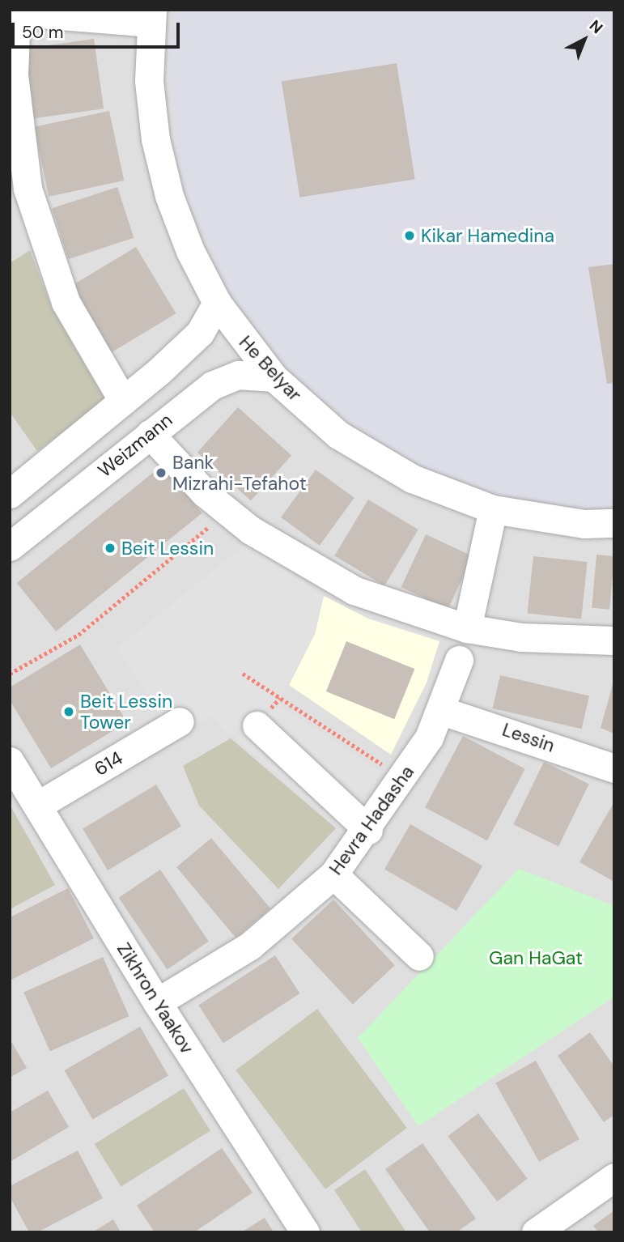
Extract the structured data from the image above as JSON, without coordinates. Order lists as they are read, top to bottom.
{
  "streets": {
    "street": [
      "He BeIyar",
      "Weizmann",
      "Lessin",
      "614",
      "Hevra Hadasha",
      "Zikhron Yaakov"
    ]
  },
  "crossings": [
    ["He BeIyar", "Weizmann"],
    ["Lessin", "Hevra Hadasha"],
    ["614", "Zikhron Yaakov"],
    ["Hevra Hadasha", "Zikhron Yaakov"]
  ],
  "parks": ["Gan HaGat"],
  "places": [
    "Kikar Hamedina",
    "Bank Mizrahi-Tefahot",
    "Beit Lessin",
    "Beit Lessin Tower"
  ],
  "scale_bar": "50 m",
  "north": "top right"
}
